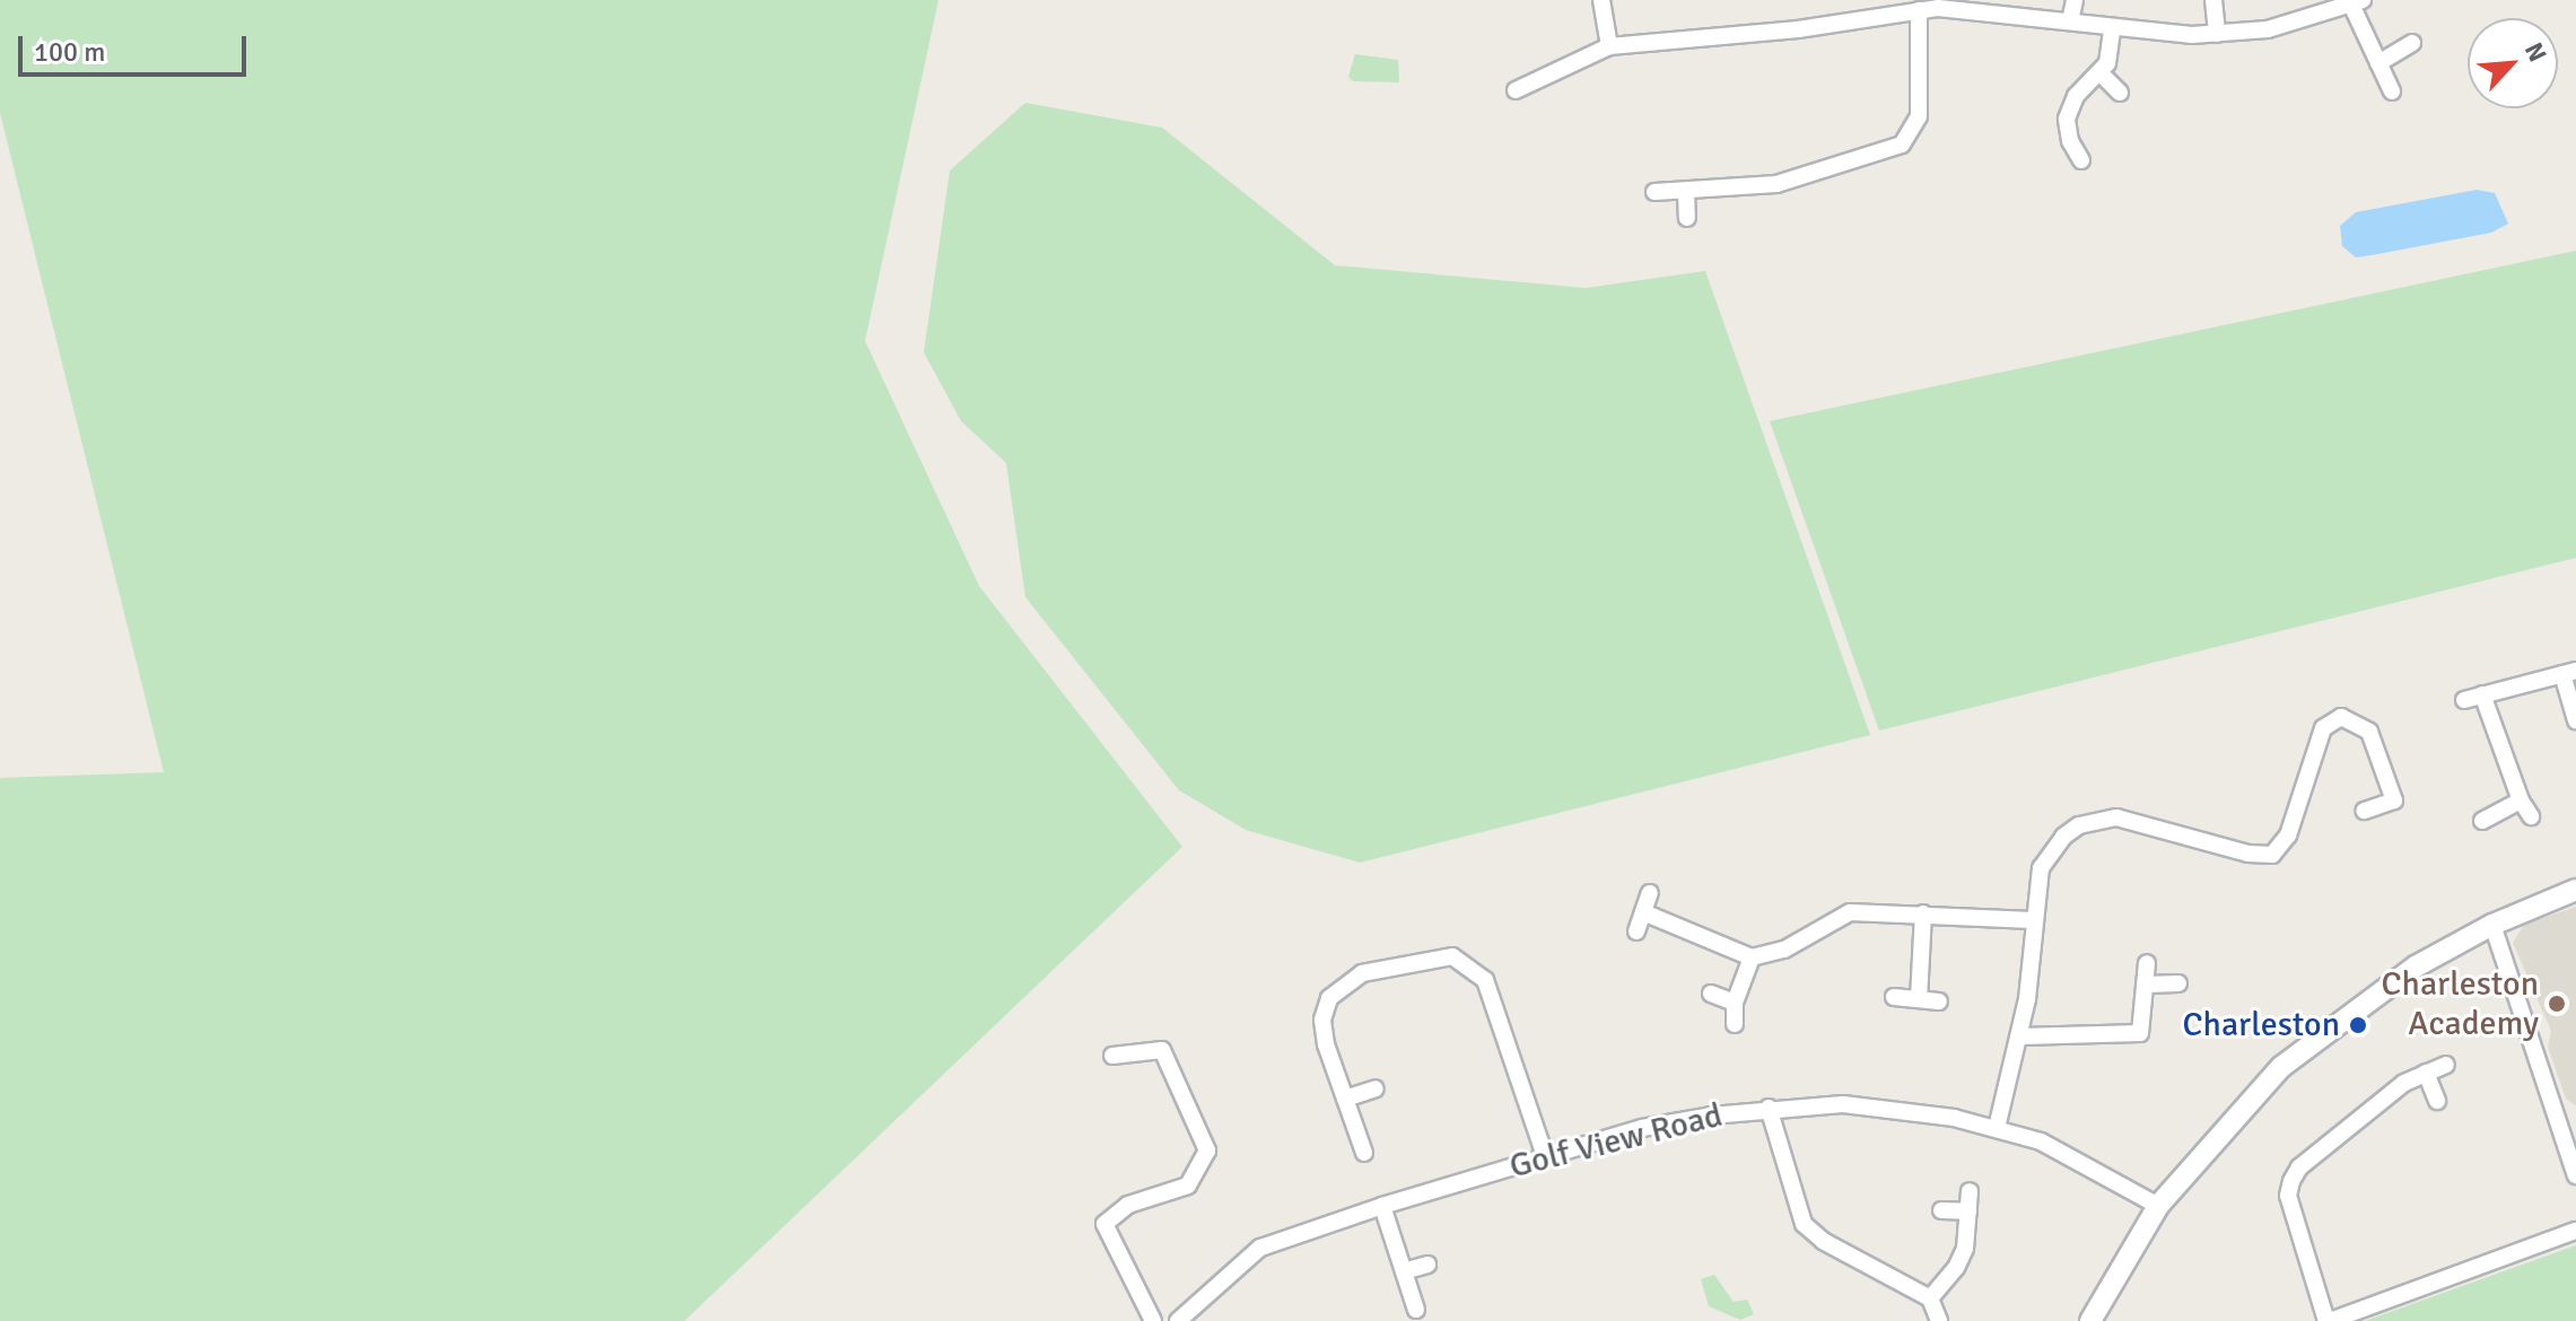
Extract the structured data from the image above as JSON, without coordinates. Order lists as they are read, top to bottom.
{
  "streets": {
    "street": ["Golf View Road"]
  },
  "places": ["Charleston Academy", "Charleston"],
  "scale_bar": "100 m",
  "north": "top right"
}
